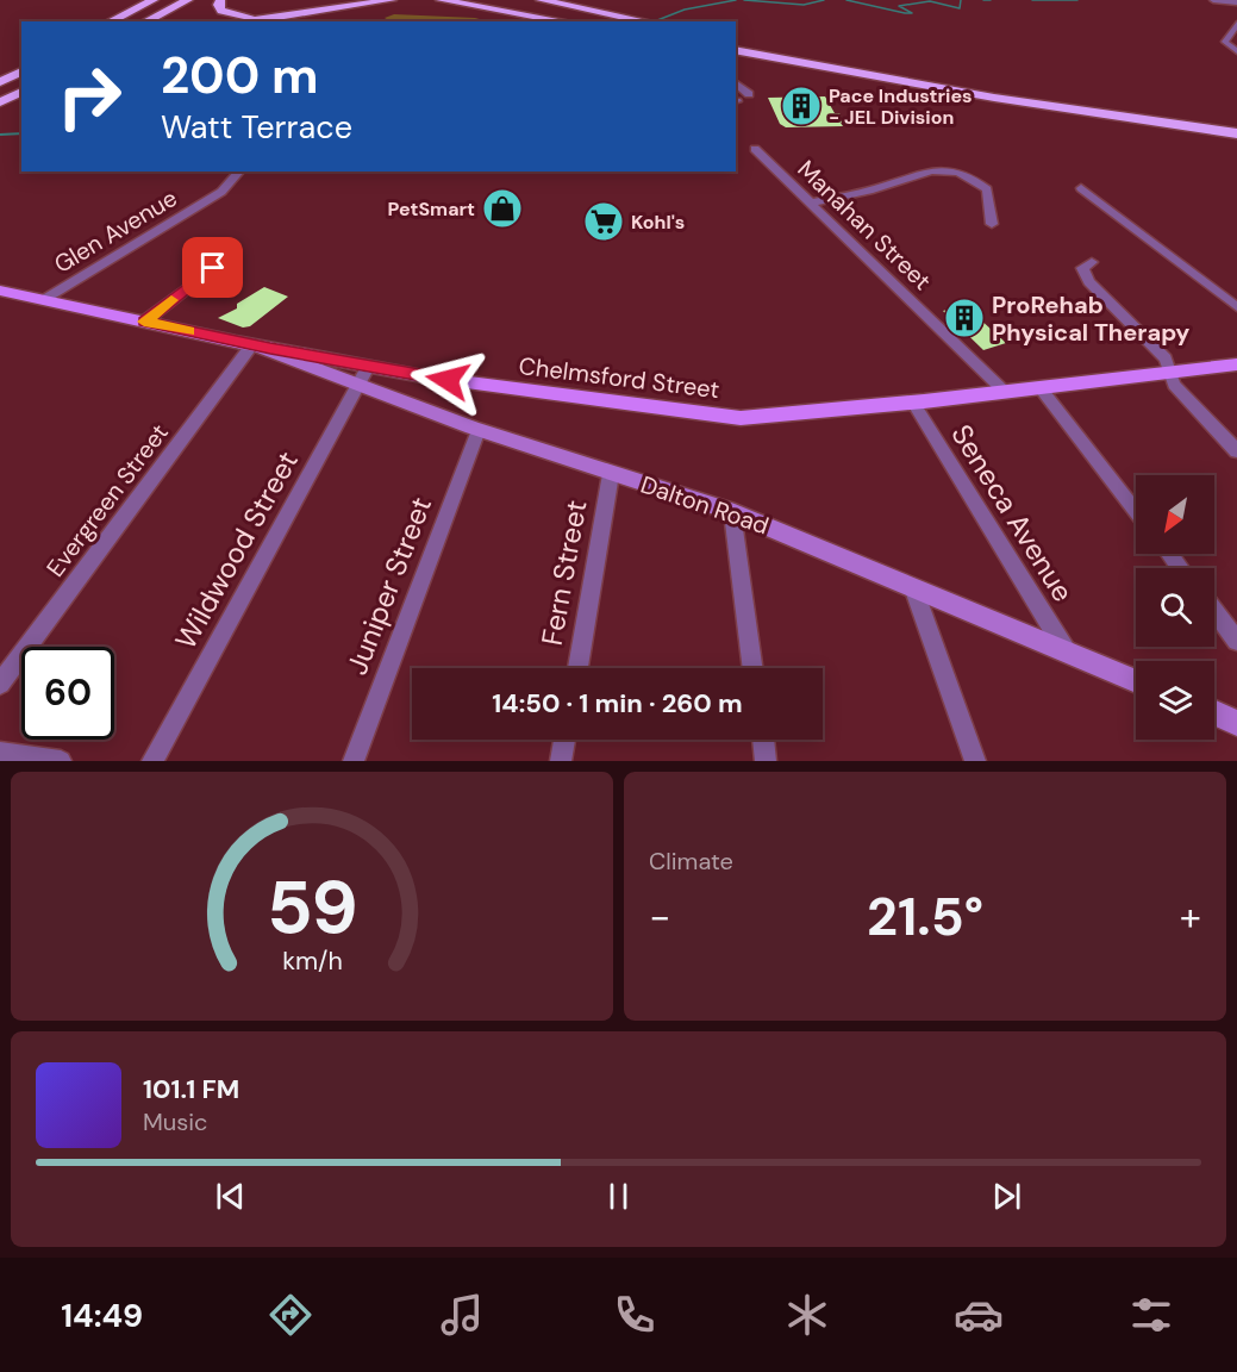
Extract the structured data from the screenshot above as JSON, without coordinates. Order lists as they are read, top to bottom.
{
  "streets": {
    "main road": ["Chelmsford Street"],
    "street": [
      "Manahan Street",
      "Glen Avenue",
      "Evergreen Street",
      "Dalton Road",
      "Seneca Avenue",
      "Wildwood Street",
      "Fern Street",
      "Juniper Street"
    ]
  },
  "crossings": [
    ["Manahan Street", "Chelmsford Street"],
    ["Glen Avenue", "Chelmsford Street"],
    ["Chelmsford Street", "Evergreen Street"],
    ["Chelmsford Street", "Dalton Road"],
    ["Chelmsford Street", "Seneca Avenue"],
    ["Chelmsford Street", "Wildwood Street"],
    ["Evergreen Street", "Dalton Road"],
    ["Dalton Road", "Seneca Avenue"],
    ["Dalton Road", "Wildwood Street"],
    ["Dalton Road", "Fern Street"],
    ["Dalton Road", "Juniper Street"]
  ],
  "places": {
    "building": ["Pace Industries - JEL Division", "ProRehab Physical Therapy"],
    "shop": ["PetSmart"],
    "supermarket": ["Kohl's"]
  },
  "north": "bottom left",
  "page": {
    "turn": ["200 m", "Watt Terrace"],
    "limit": "60",
    "trip": "14:50 · 1 min · 260 m",
    "tile": "Climate",
    "heat": ["−", "21.5°", "+"],
    "song": ["101.1 FM", "Music"],
    "tabs": "14:49",
    "gauge": ["59", "km/h"]
  }
}
